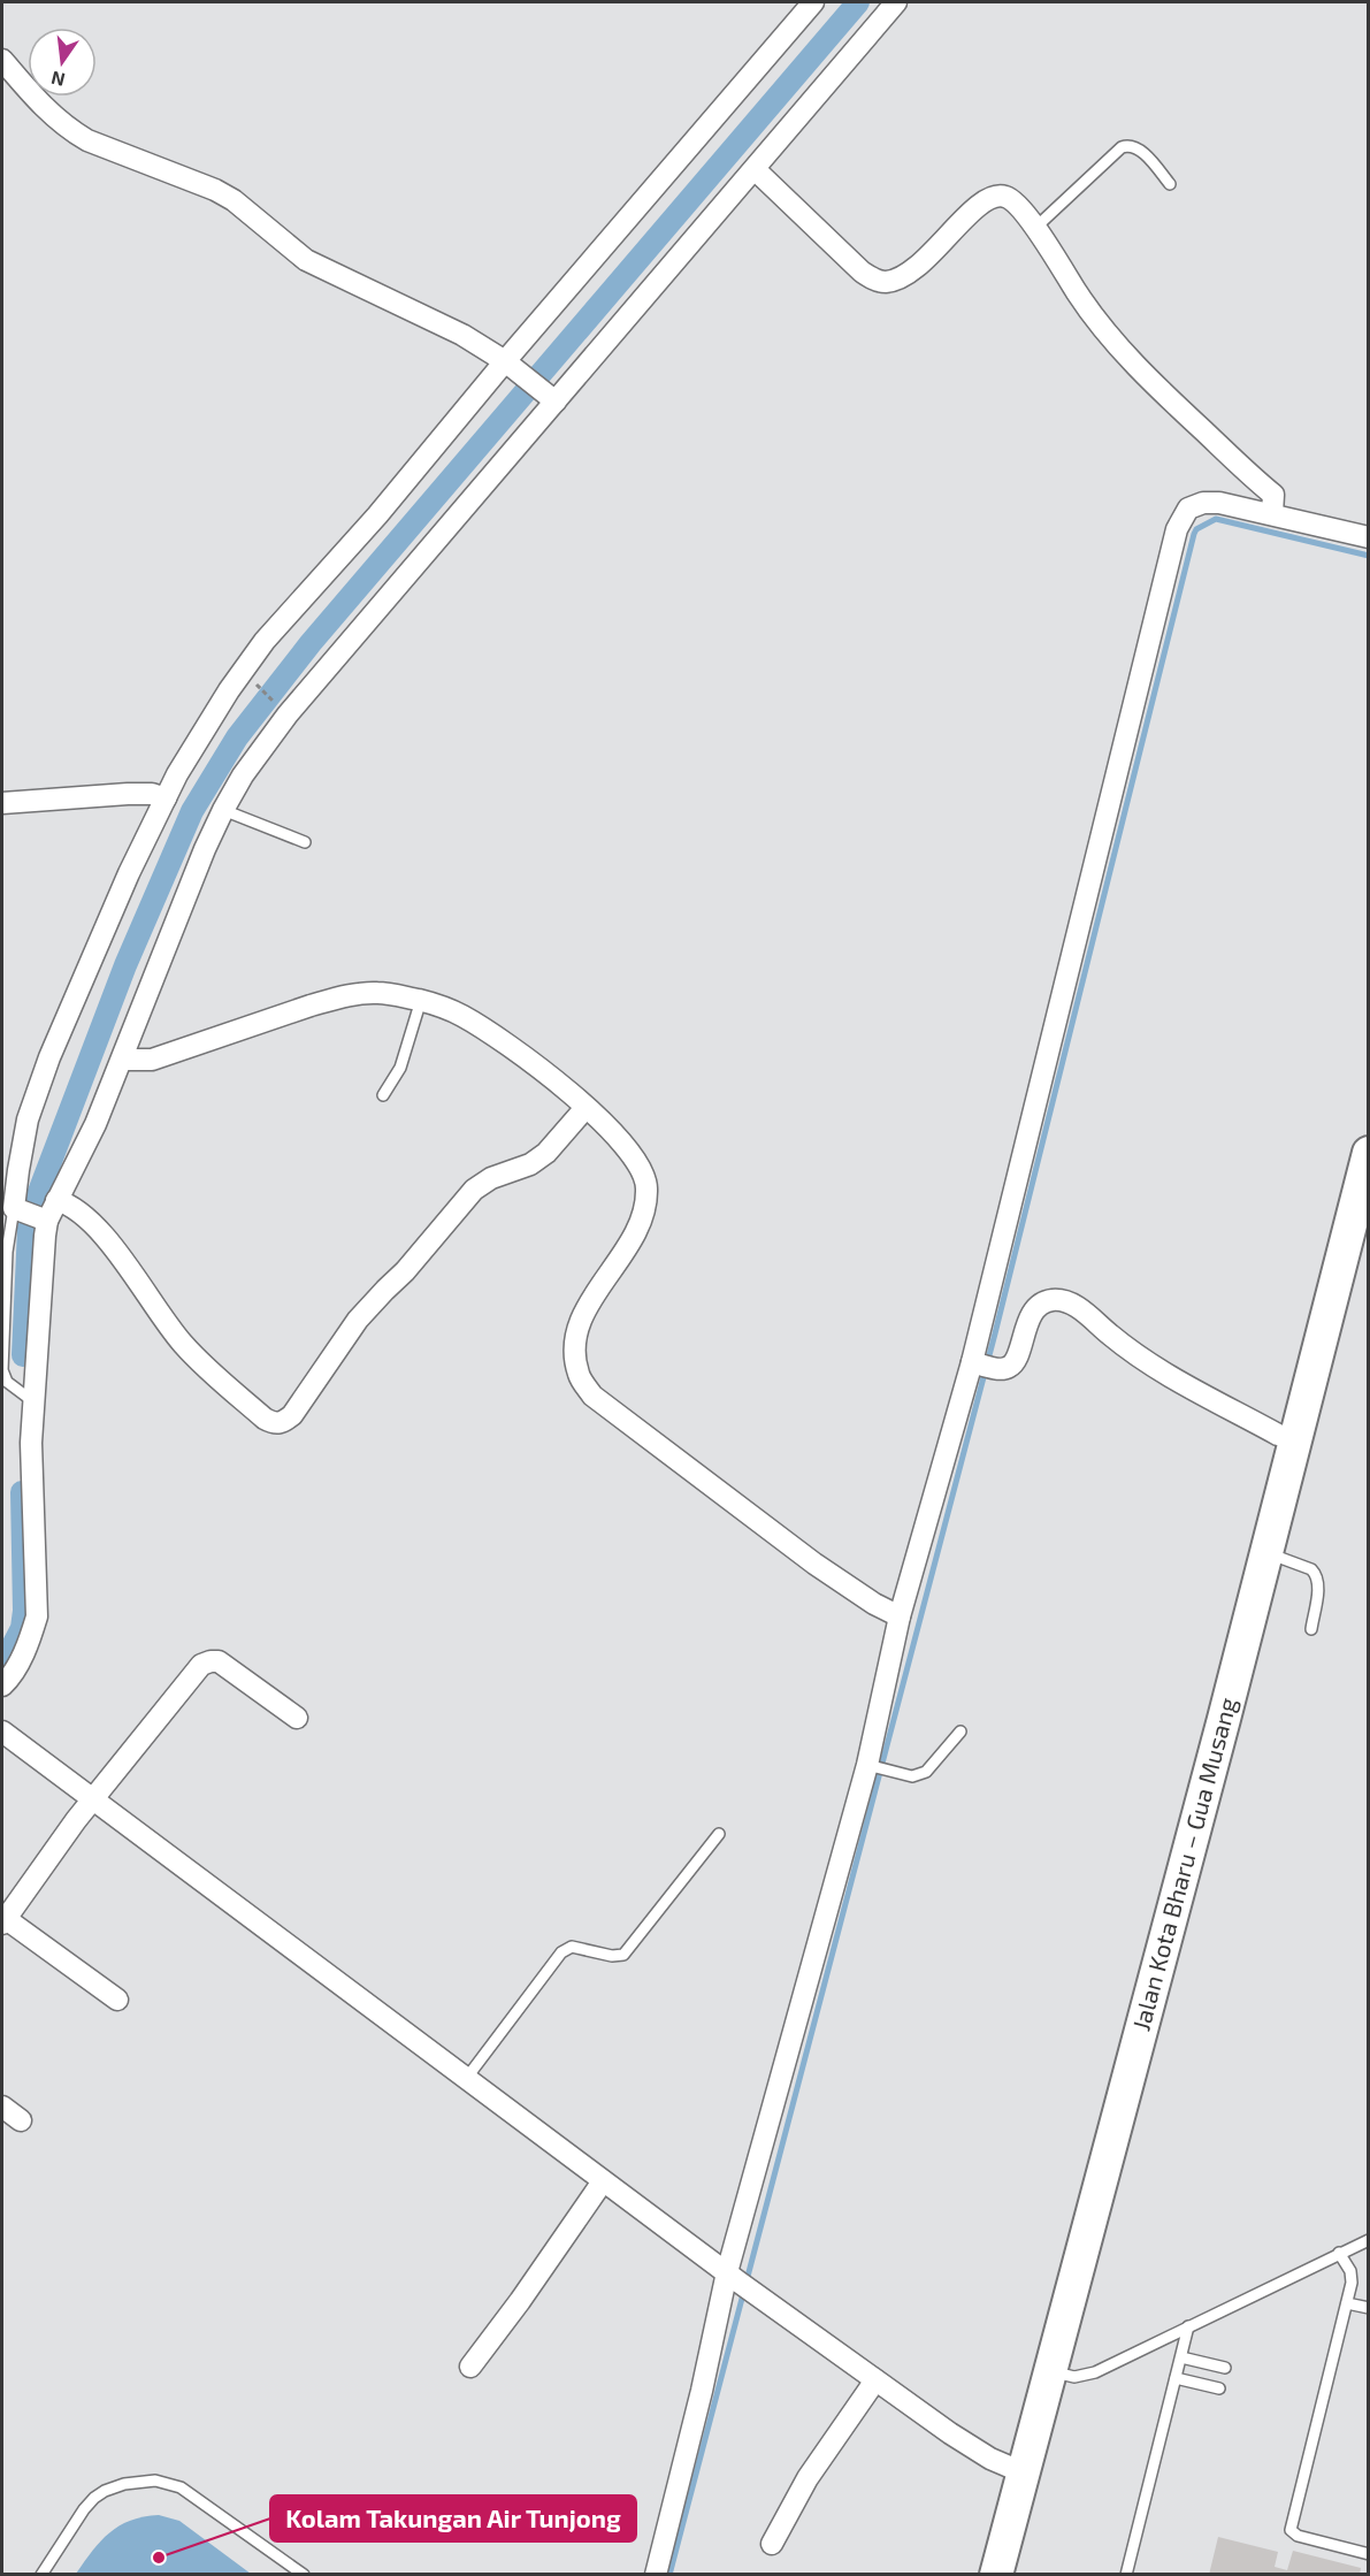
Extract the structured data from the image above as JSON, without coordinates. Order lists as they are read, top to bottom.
{
  "streets": {
    "main road": ["Jalan Kota Bharu – Gua Musang"]
  },
  "places": ["Kolam Takungan Air Tunjong"],
  "north": "bottom"
}
